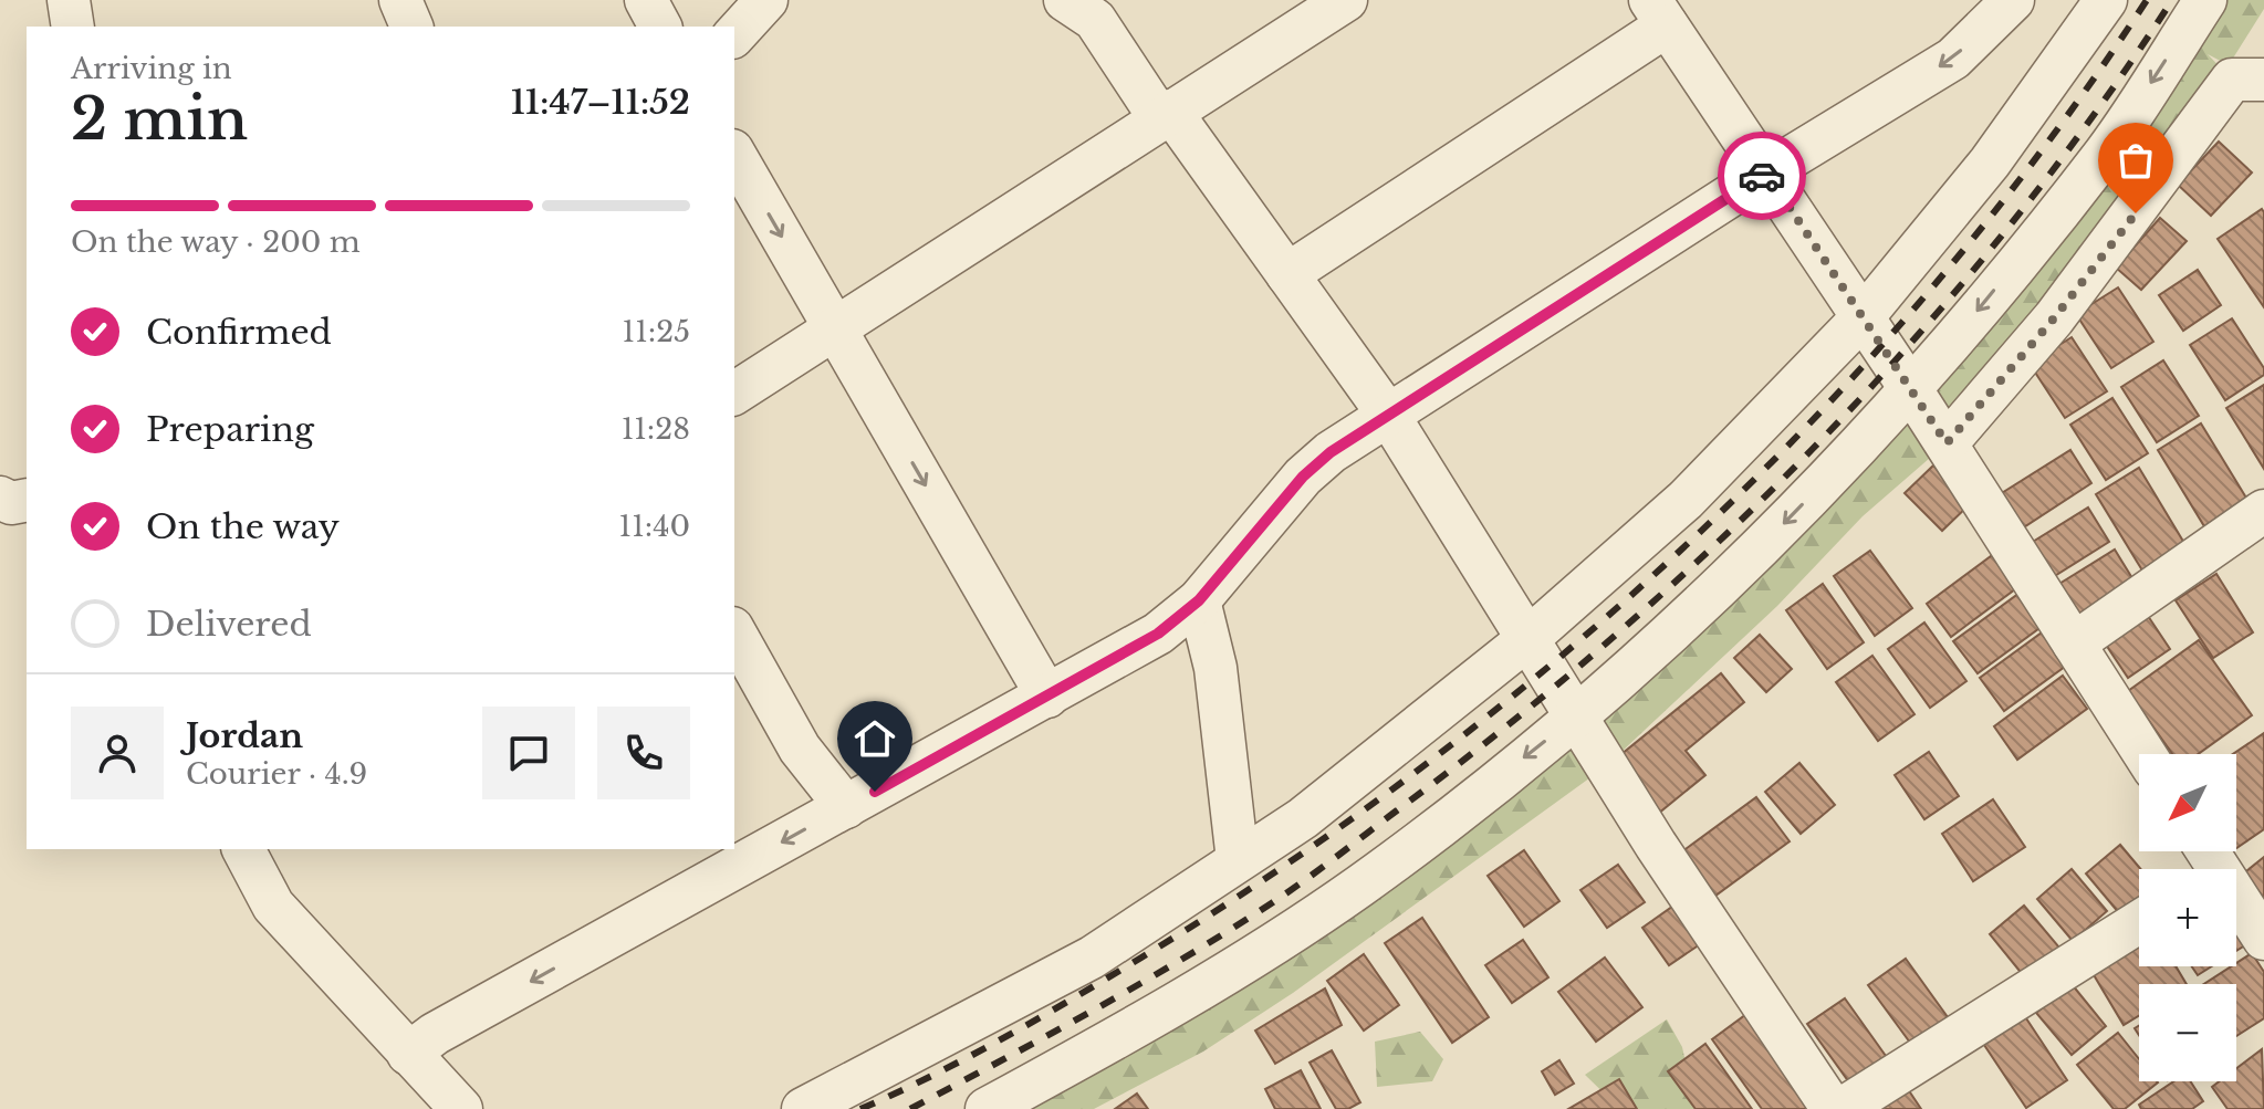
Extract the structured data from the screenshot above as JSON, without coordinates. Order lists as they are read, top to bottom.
{
  "north": "bottom left",
  "page": {
    "heading": ["2 min", "Arriving in", "11:47–11:52"],
    "panel": ["Jordan", "Courier · 4.9"],
    "bar": "On the way · 200 m",
    "list": [
      ["Confirmed", "11:25"],
      ["Preparing", "11:28"],
      ["On the way", "11:40"],
      "Delivered"
    ],
    "map_buttons": ["+", "−"]
  }
}
